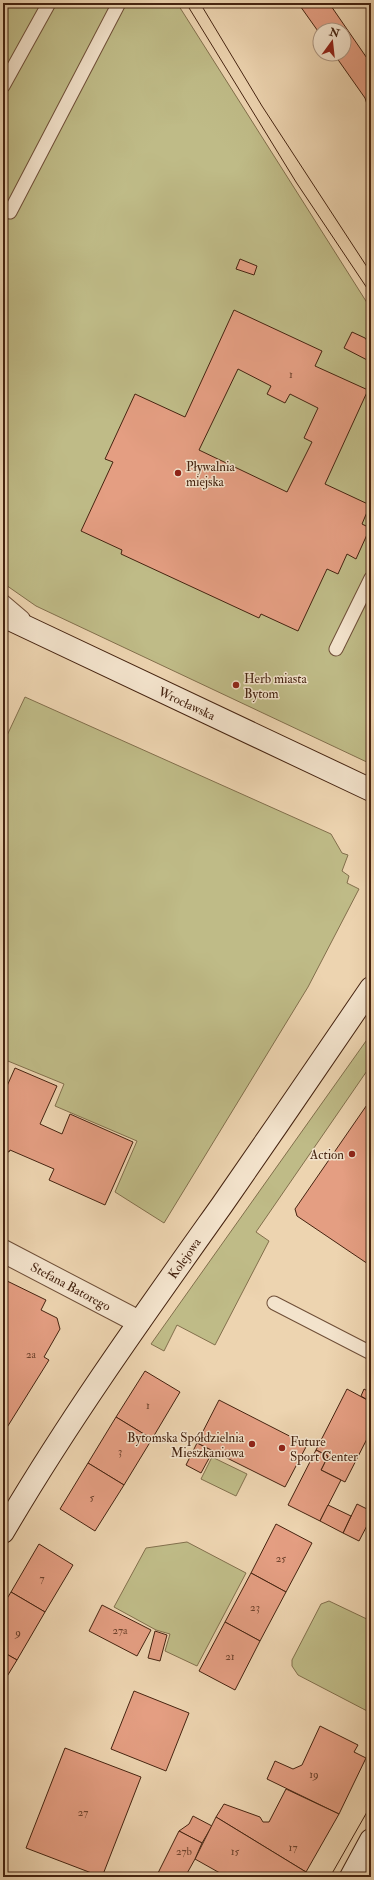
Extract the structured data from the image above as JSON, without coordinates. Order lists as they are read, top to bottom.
{
  "streets": {
    "main road": ["Wrocławska", "Kolejowa", "Stefana Batorego"]
  },
  "crossings": [
    ["Kolejowa", "Stefana Batorego"]
  ],
  "places": [
    "Pływalnia miejska",
    "Herb miasta Bytom",
    "Action",
    "Bytomska Spółdzielnia Mieszkaniowa",
    "Future Sport Center"
  ],
  "house_numbers": [
    "1",
    "2a",
    "1",
    "3",
    "5",
    "25",
    "7",
    "23",
    "27a",
    "9",
    "21",
    "19",
    "27",
    "17",
    "27b",
    "15"
  ],
  "north": "top"
}
